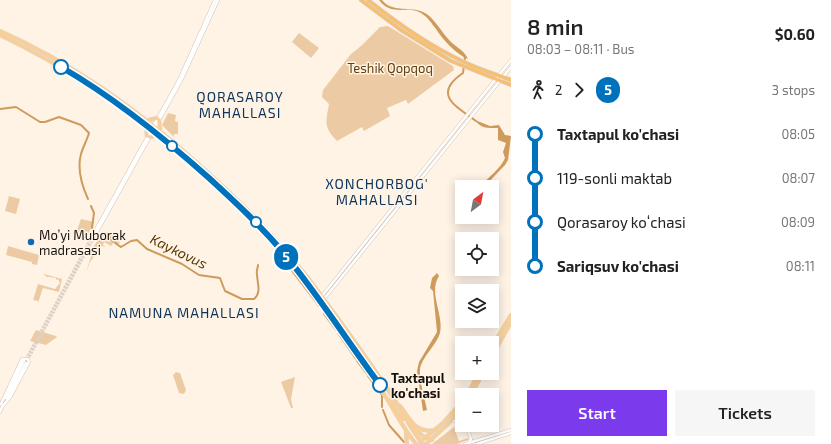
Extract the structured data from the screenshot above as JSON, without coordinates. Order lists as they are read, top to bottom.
{
  "districts": ["QORASAROY MAHALLASI", "XONCHORBOG' MAHALLASI", "NAMUNA MAHALLASI"],
  "water": ["Kaykovus"],
  "parks": ["Teshik Qopqoq"],
  "places": ["Mo’yi Muborak madrasasi", "Taxtapul ko'chasi"],
  "lines": ["bus line 5"],
  "north": "top right",
  "page": {
    "on_map": "5",
    "heading": ["8 min", "08:03 – 08:11 · Bus", "$0.60"],
    "legs": ["2", "5", "3 stops"],
    "list": [
      {
        "name": "Taxtapul ko'chasi",
        "value": "08:05"
      },
      {
        "name": "119-sonli maktab",
        "value": "08:07"
      },
      {
        "name": "Qorasaroy koʻchasi",
        "value": "08:09"
      },
      {
        "name": "Sariqsuv ko'chasi",
        "value": "08:11"
      }
    ],
    "map_buttons": ["+", "−"],
    "buttons": ["Start", "Tickets"]
  }
}
